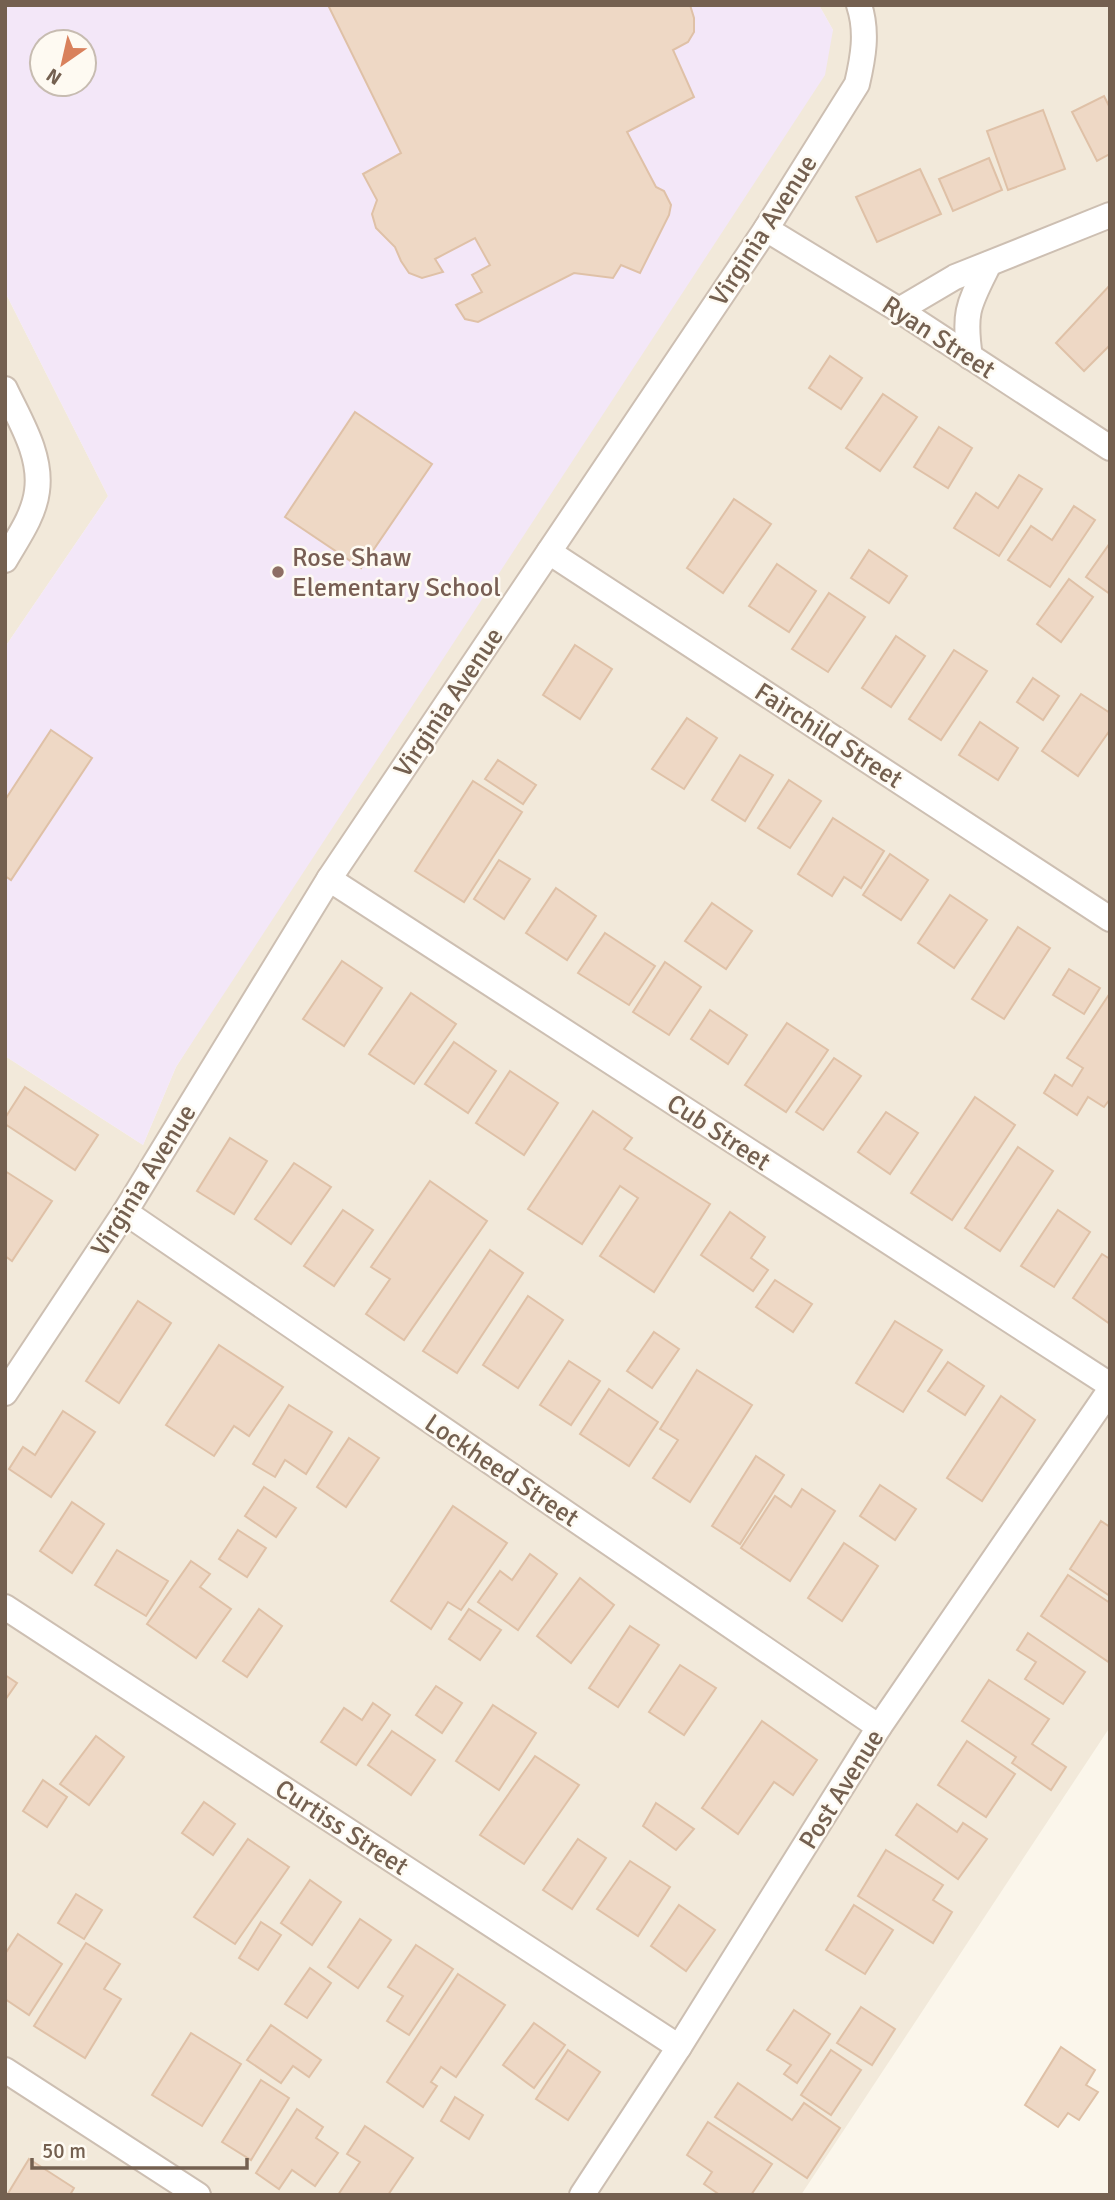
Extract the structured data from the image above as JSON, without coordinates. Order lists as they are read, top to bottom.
{
  "streets": {
    "street": [
      "Virginia Avenue",
      "Ryan Street",
      "Fairchild Street",
      "Cub Street",
      "Lockheed Street",
      "Post Avenue",
      "Curtiss Street"
    ]
  },
  "crossings": [
    ["Virginia Avenue", "Ryan Street"],
    ["Virginia Avenue", "Fairchild Street"],
    ["Virginia Avenue", "Cub Street"],
    ["Virginia Avenue", "Lockheed Street"],
    ["Cub Street", "Post Avenue"],
    ["Lockheed Street", "Post Avenue"],
    ["Post Avenue", "Curtiss Street"]
  ],
  "places": ["Rose Shaw Elementary School"],
  "scale_bar": "50 m",
  "north": "bottom left"
}
